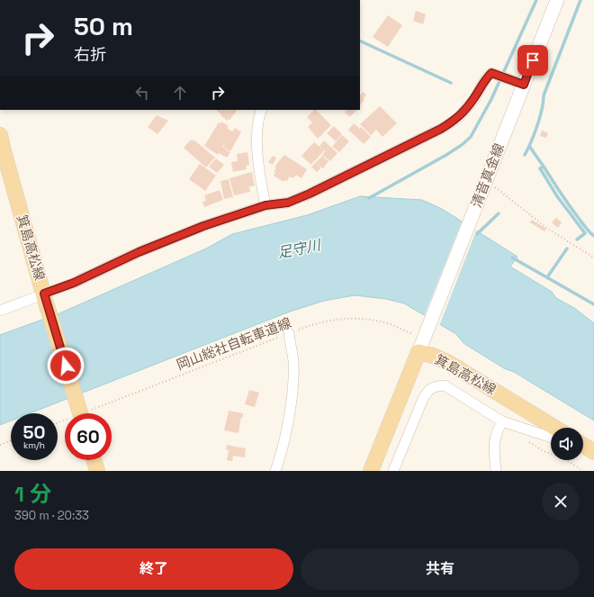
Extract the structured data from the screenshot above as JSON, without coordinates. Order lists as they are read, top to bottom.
{
  "streets": {
    "main road": ["清音真金線", "箕島高松線"],
    "path": ["岡山総社自転車道線"]
  },
  "crossings": [
    ["清音真金線", "箕島高松線"],
    ["清音真金線", "岡山総社自転車道線"],
    ["箕島高松線", "岡山総社自転車道線"]
  ],
  "water": ["足守川"],
  "page": {
    "turn": ["50 m", "右折"],
    "speed": "50 km/h",
    "limit": "60",
    "heading": ["1 分", "390 m · 20:33"],
    "buttons": ["終了", "共有"]
  }
}
